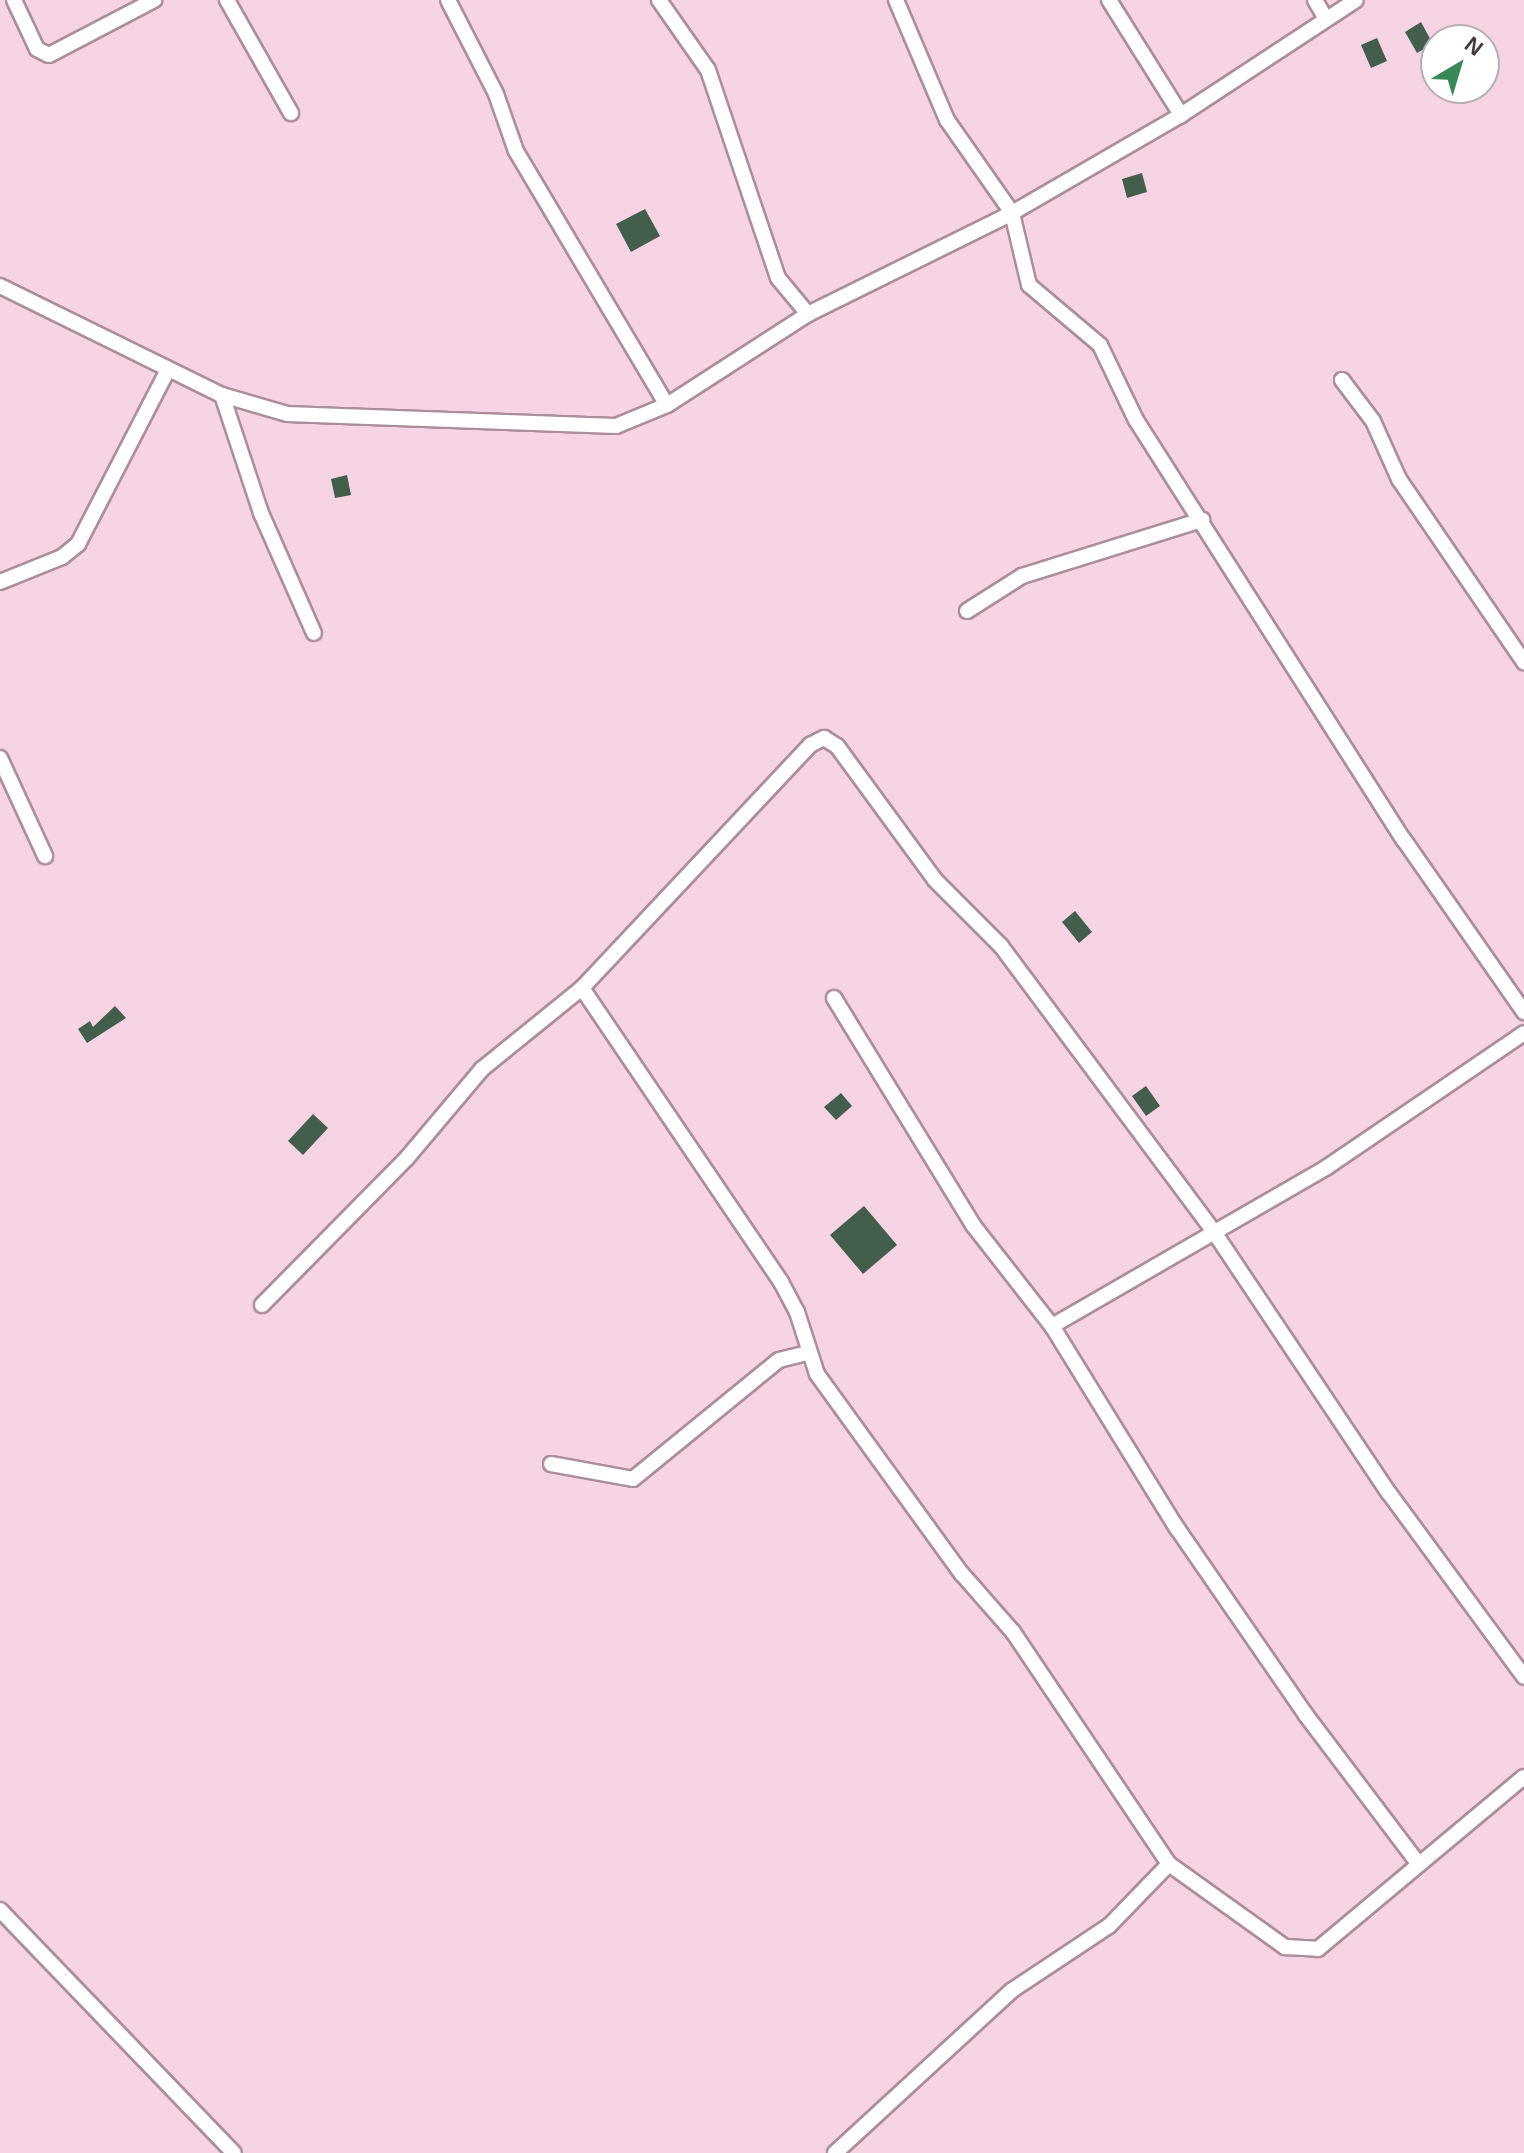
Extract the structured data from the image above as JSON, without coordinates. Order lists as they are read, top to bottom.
{
  "north": "top right"
}
